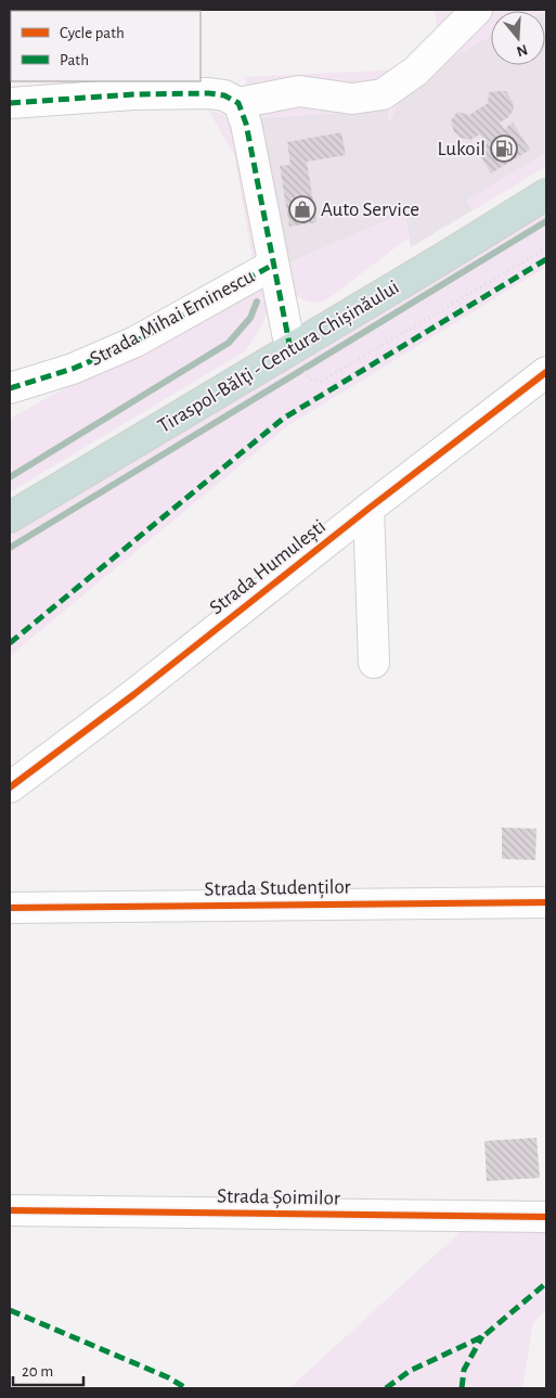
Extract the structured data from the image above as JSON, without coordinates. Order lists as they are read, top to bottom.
{
  "streets": {
    "highway": ["Tiraspol-Bălţi - Centura Chișinăului"],
    "street": [
      "Strada Mihai Eminescu",
      "Strada Humulești",
      "Strada Studenților",
      "Strada Șoimilor"
    ]
  },
  "places": {
    "fuel station": ["Lukoil"],
    "shop": ["Auto Service"]
  },
  "legend": ["Cycle path", "Path"],
  "scale_bar": "20 m",
  "north": "bottom"
}
